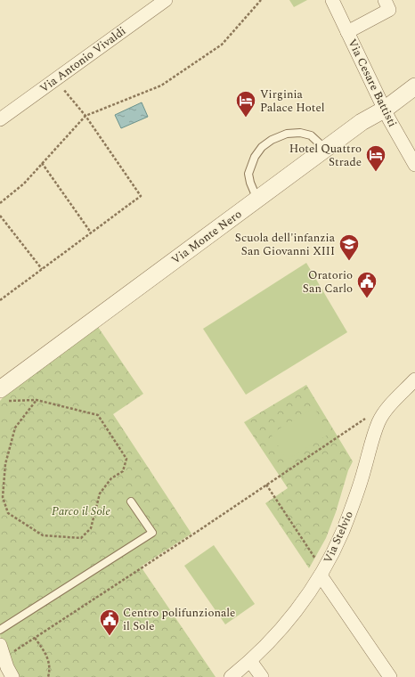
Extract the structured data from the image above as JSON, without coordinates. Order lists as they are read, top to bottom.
{
  "streets": {
    "street": [
      "Via Antonio Vivaldi",
      "Via Cesare Battisti",
      "Via Monte Nero",
      "Via Stelvio"
    ]
  },
  "crossings": [
    ["Via Cesare Battisti", "Via Monte Nero"]
  ],
  "parks": ["Parco il Sole"],
  "places": {
    "hotel": ["Virginia Palace Hotel", "Hotel Quattro Strade"],
    "school or university": ["Scuola dell'infanzia San Giovanni XIII"],
    "public building": ["Oratorio San Carlo", "Centro polifunzionale il Sole"]
  }
}
